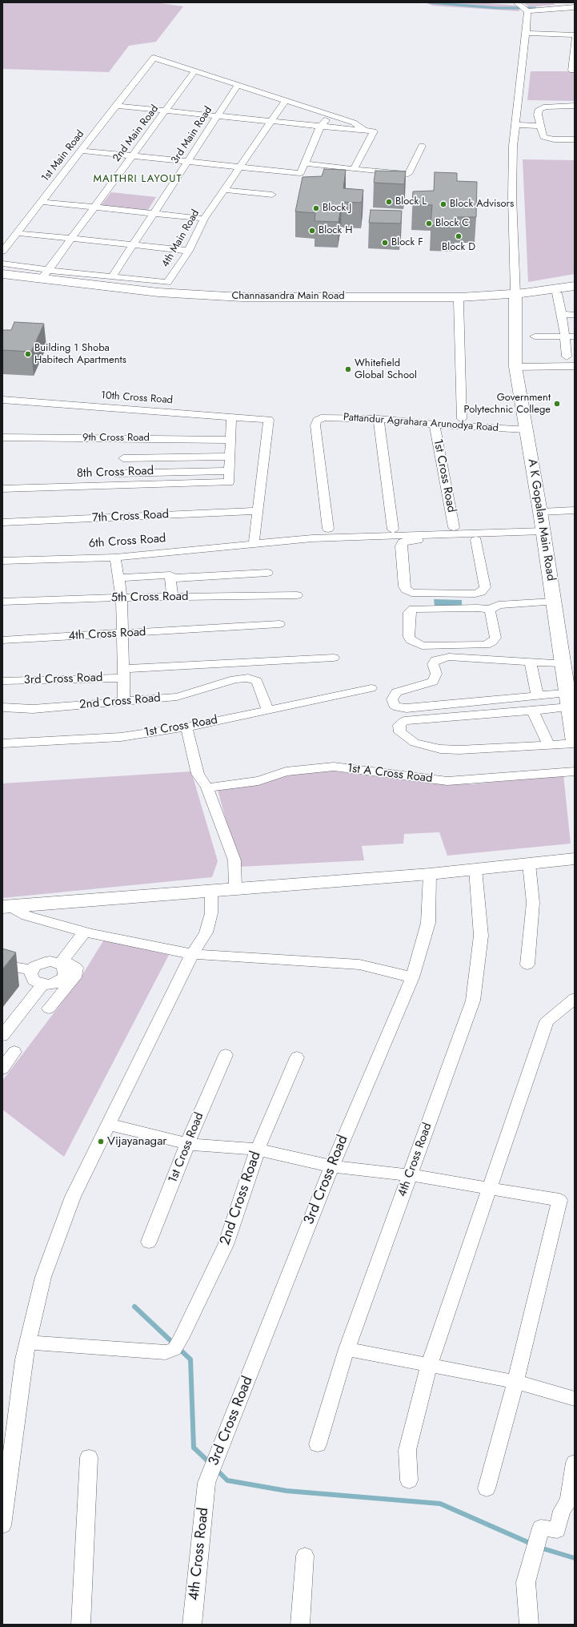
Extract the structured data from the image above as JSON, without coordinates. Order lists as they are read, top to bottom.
{
  "streets": {
    "main road": ["Channasandra Main Road", "A K Gopalan Main Road"],
    "street": [
      "2nd Main Road",
      "3rd Main Road",
      "1st Main Road",
      "4th Main Road",
      "10th Cross Road",
      "Pattandur Agrahara Arunodya Road",
      "9th Cross Road",
      "8th Cross Road",
      "1st Cross Road",
      "7th Cross Road",
      "6th Cross Road",
      "5th Cross Road",
      "4th Cross Road",
      "3rd Cross Road",
      "2nd Cross Road",
      "1st A Cross Road"
    ]
  },
  "crossings": [
    ["2nd Main Road", "1st Main Road"],
    ["2nd Main Road", "4th Main Road"],
    ["2nd Main Road", "Channasandra Main Road"],
    ["3rd Main Road", "4th Main Road"],
    ["4th Main Road", "Channasandra Main Road"],
    ["Channasandra Main Road", "A K Gopalan Main Road"],
    ["10th Cross Road", "7th Cross Road"],
    ["Pattandur Agrahara Arunodya Road", "1st Cross Road"],
    ["Pattandur Agrahara Arunodya Road", "A K Gopalan Main Road"],
    ["1st Cross Road", "2nd Cross Road"],
    ["A K Gopalan Main Road", "6th Cross Road"],
    ["4th Cross Road", "3rd Cross Road"]
  ],
  "districts": ["MAITHRI LAYOUT"],
  "places": [
    "Block L",
    "Block Advisors",
    "Block J",
    "Block C",
    "Block H",
    "Block D",
    "Block F",
    "Building 1 Shoba Habitech Apartments",
    "Whitefield Global School",
    "Government Polytechnic College",
    "Vijayanagar"
  ]
}
